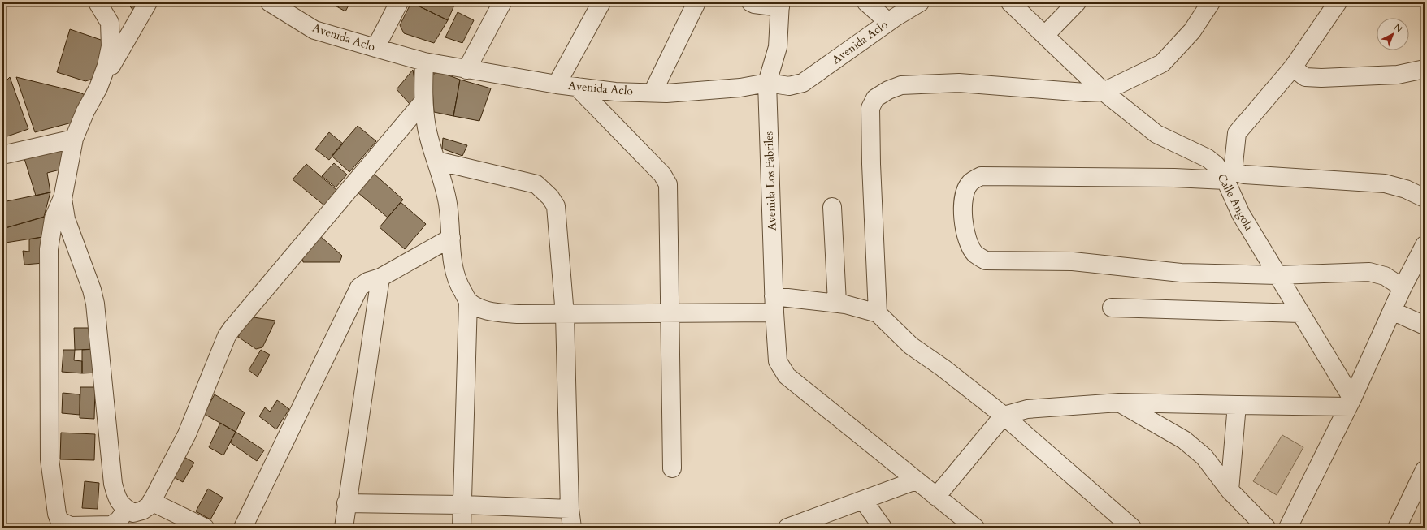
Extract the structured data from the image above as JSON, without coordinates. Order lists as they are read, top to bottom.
{
  "streets": {
    "street": ["Avenida Aclo", "Avenida Los Fabriles", "Calle Angola"]
  },
  "crossings": [
    ["Avenida Aclo", "Avenida Los Fabriles"]
  ],
  "north": "top right"
}
